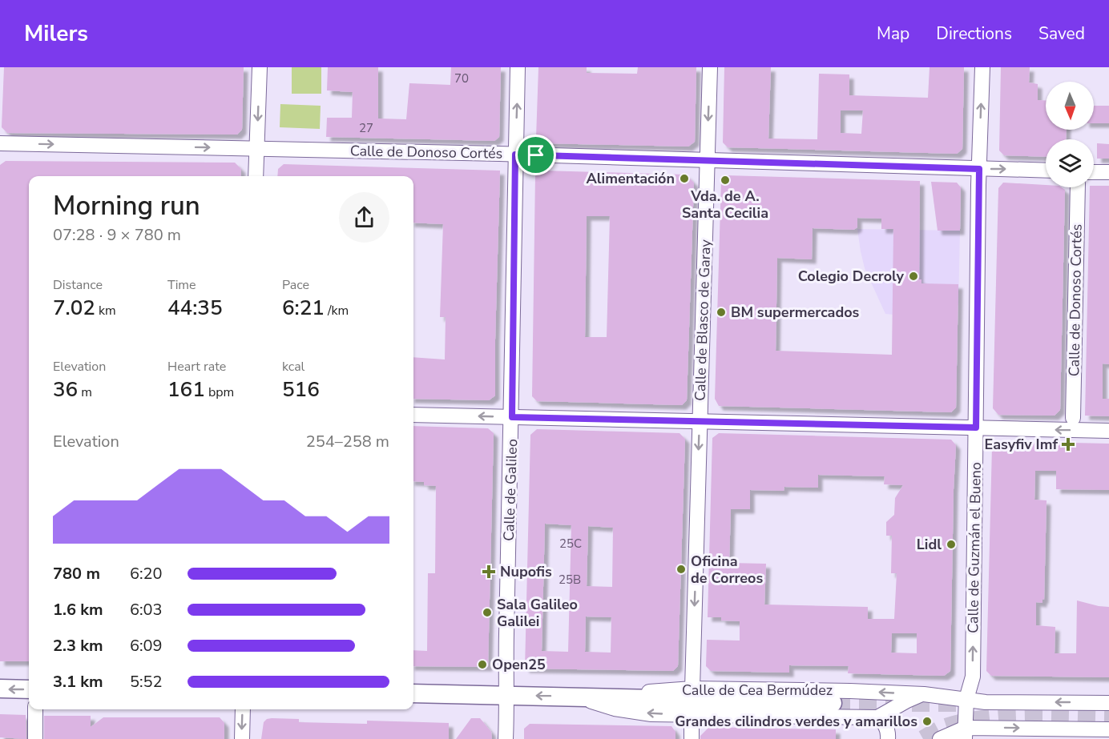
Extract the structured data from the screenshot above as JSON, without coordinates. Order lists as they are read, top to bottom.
{
  "streets": {
    "main road": ["Calle de Cea Bermúdez"],
    "street": [
      "Calle de Donoso Cortés",
      "Calle de Blasco de Garay",
      "Calle de Galileo",
      "Calle de Guzmán el Bueno"
    ]
  },
  "crossings": [
    ["Calle de Donoso Cortés", "Calle de Blasco de Garay"],
    ["Calle de Donoso Cortés", "Calle de Galileo"],
    ["Calle de Donoso Cortés", "Calle de Guzmán el Bueno"],
    ["Calle de Blasco de Garay", "Calle de Cea Bermúdez"],
    ["Calle de Galileo", "Calle de Cea Bermúdez"],
    ["Calle de Guzmán el Bueno", "Calle de Cea Bermúdez"]
  ],
  "one_way": ["Calle de Blasco de Garay", "Calle de Guzmán el Bueno"],
  "places": {
    "other": [
      "Alimentación",
      "Vda. de A. Santa Cecilia",
      "Colegio Decroly",
      "BM supermercados",
      "Lidl",
      "Oficina de Correos",
      "Sala Galileo Galilei",
      "Open25",
      "Grandes cilindros verdes y amarillos"
    ],
    "health": ["Easyfiv Imf", "Nupofis"]
  },
  "house_numbers": [
    "70",
    "27",
    "25C",
    "25B"
  ],
  "north": "bottom",
  "page": {
    "header": "Milers",
    "nav": ["Map", "Directions", "Saved"],
    "heading": ["Morning run", "07:28 · 9 × 780 m"],
    "stats": [
      ["Distance", "7.02 km"],
      ["Time", "44:35"],
      ["Pace", "6:21 /km"],
      ["Elevation", "36 m"],
      ["Heart rate", "161 bpm"],
      ["kcal", "516"]
    ],
    "chart": ["Elevation", "254–258 m"],
    "list": [
      {
        "name": "780 m",
        "note": "6:20"
      },
      {
        "name": "1.6 km",
        "note": "6:03"
      },
      {
        "name": "2.3 km",
        "note": "6:09"
      },
      {
        "name": "3.1 km",
        "note": "5:52"
      }
    ]
  }
}
